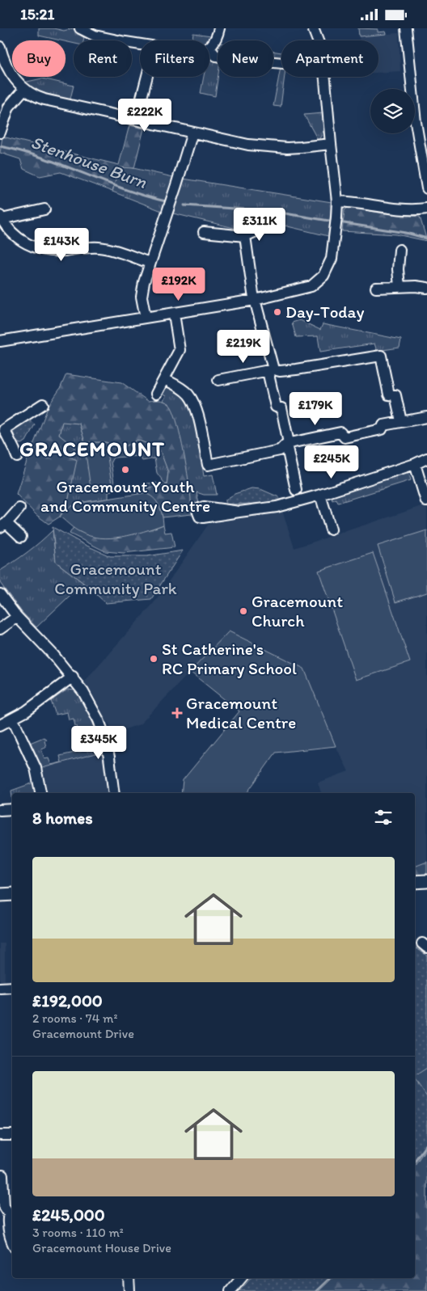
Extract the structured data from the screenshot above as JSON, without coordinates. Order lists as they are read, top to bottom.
{
  "districts": ["GRACEMOUNT"],
  "water": ["Stenhouse Burn"],
  "parks": ["Gracemount Community Park"],
  "places": {
    "other": [
      "Day-Today",
      "Gracemount Youth and Community Centre",
      "Gracemount Church",
      "St Catherine's RC Primary School"
    ],
    "health": ["Gracemount Medical Centre"]
  },
  "page": {
    "status": "15:21",
    "chip": [
      "Buy",
      "Rent",
      "Filters",
      "New",
      "Apartment"
    ],
    "price": [
      "£222K",
      "£311K",
      "£143K",
      "£192K",
      "£219K",
      "£179K",
      "£245K",
      "£345K"
    ],
    "heading": "8 homes",
    "list": [
      {
        "name": "£192,000",
        "note": "2 rooms · 74 m² · Gracemount Drive"
      },
      {
        "name": "£245,000",
        "note": "3 rooms · 110 m² · Gracemount House Drive"
      }
    ]
  }
}
